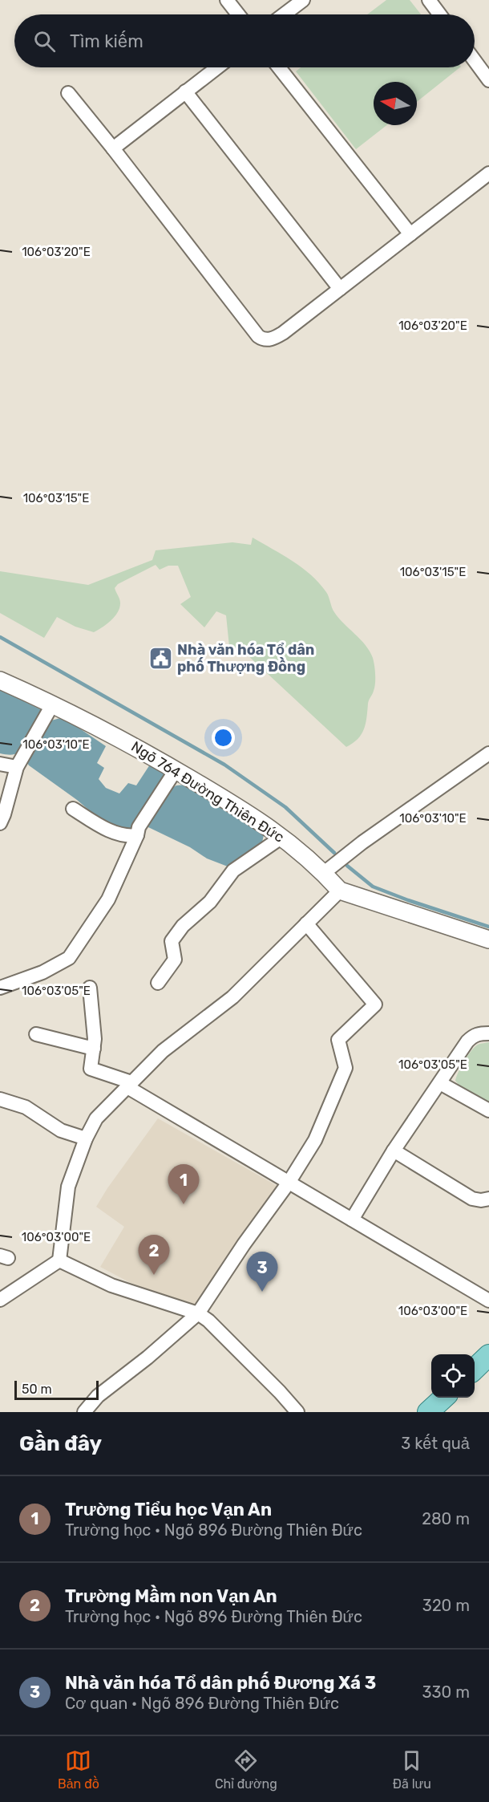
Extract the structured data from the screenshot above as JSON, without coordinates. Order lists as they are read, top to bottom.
{
  "streets": {
    "street": ["Ngõ 764 Đường Thiên Đức"]
  },
  "places": {
    "public building": ["Nhà văn hóa Tổ dân phố Thượng Đồng"]
  },
  "scale_bar": "50 m",
  "north": "left",
  "page": {
    "search": "Tìm kiếm",
    "pins": ["1", "2", "3"],
    "scale": "50 m",
    "heading": ["Gần đây", "3 kết quả"],
    "list": [
      {
        "mark": "1",
        "name": "Trường Tiểu học Vạn An",
        "note": "Trường học · Ngõ 896 Đường Thiên Đức",
        "value": "280 m"
      },
      {
        "mark": "2",
        "name": "Trường Mầm non Vạn An",
        "note": "Trường học · Ngõ 896 Đường Thiên Đức",
        "value": "320 m"
      },
      {
        "mark": "3",
        "name": "Nhà văn hóa Tổ dân phố Đương Xá 3",
        "note": "Cơ quan · Ngõ 896 Đường Thiên Đức",
        "value": "330 m"
      }
    ],
    "nav": ["Bản đồ", "Chỉ đường", "Đã lưu"]
  },
  "coordinates": [
    "106°03'20\"E",
    "106°03'15\"E",
    "106°03'10\"E",
    "106°03'05\"E",
    "106°03'00\"E"
  ]
}
